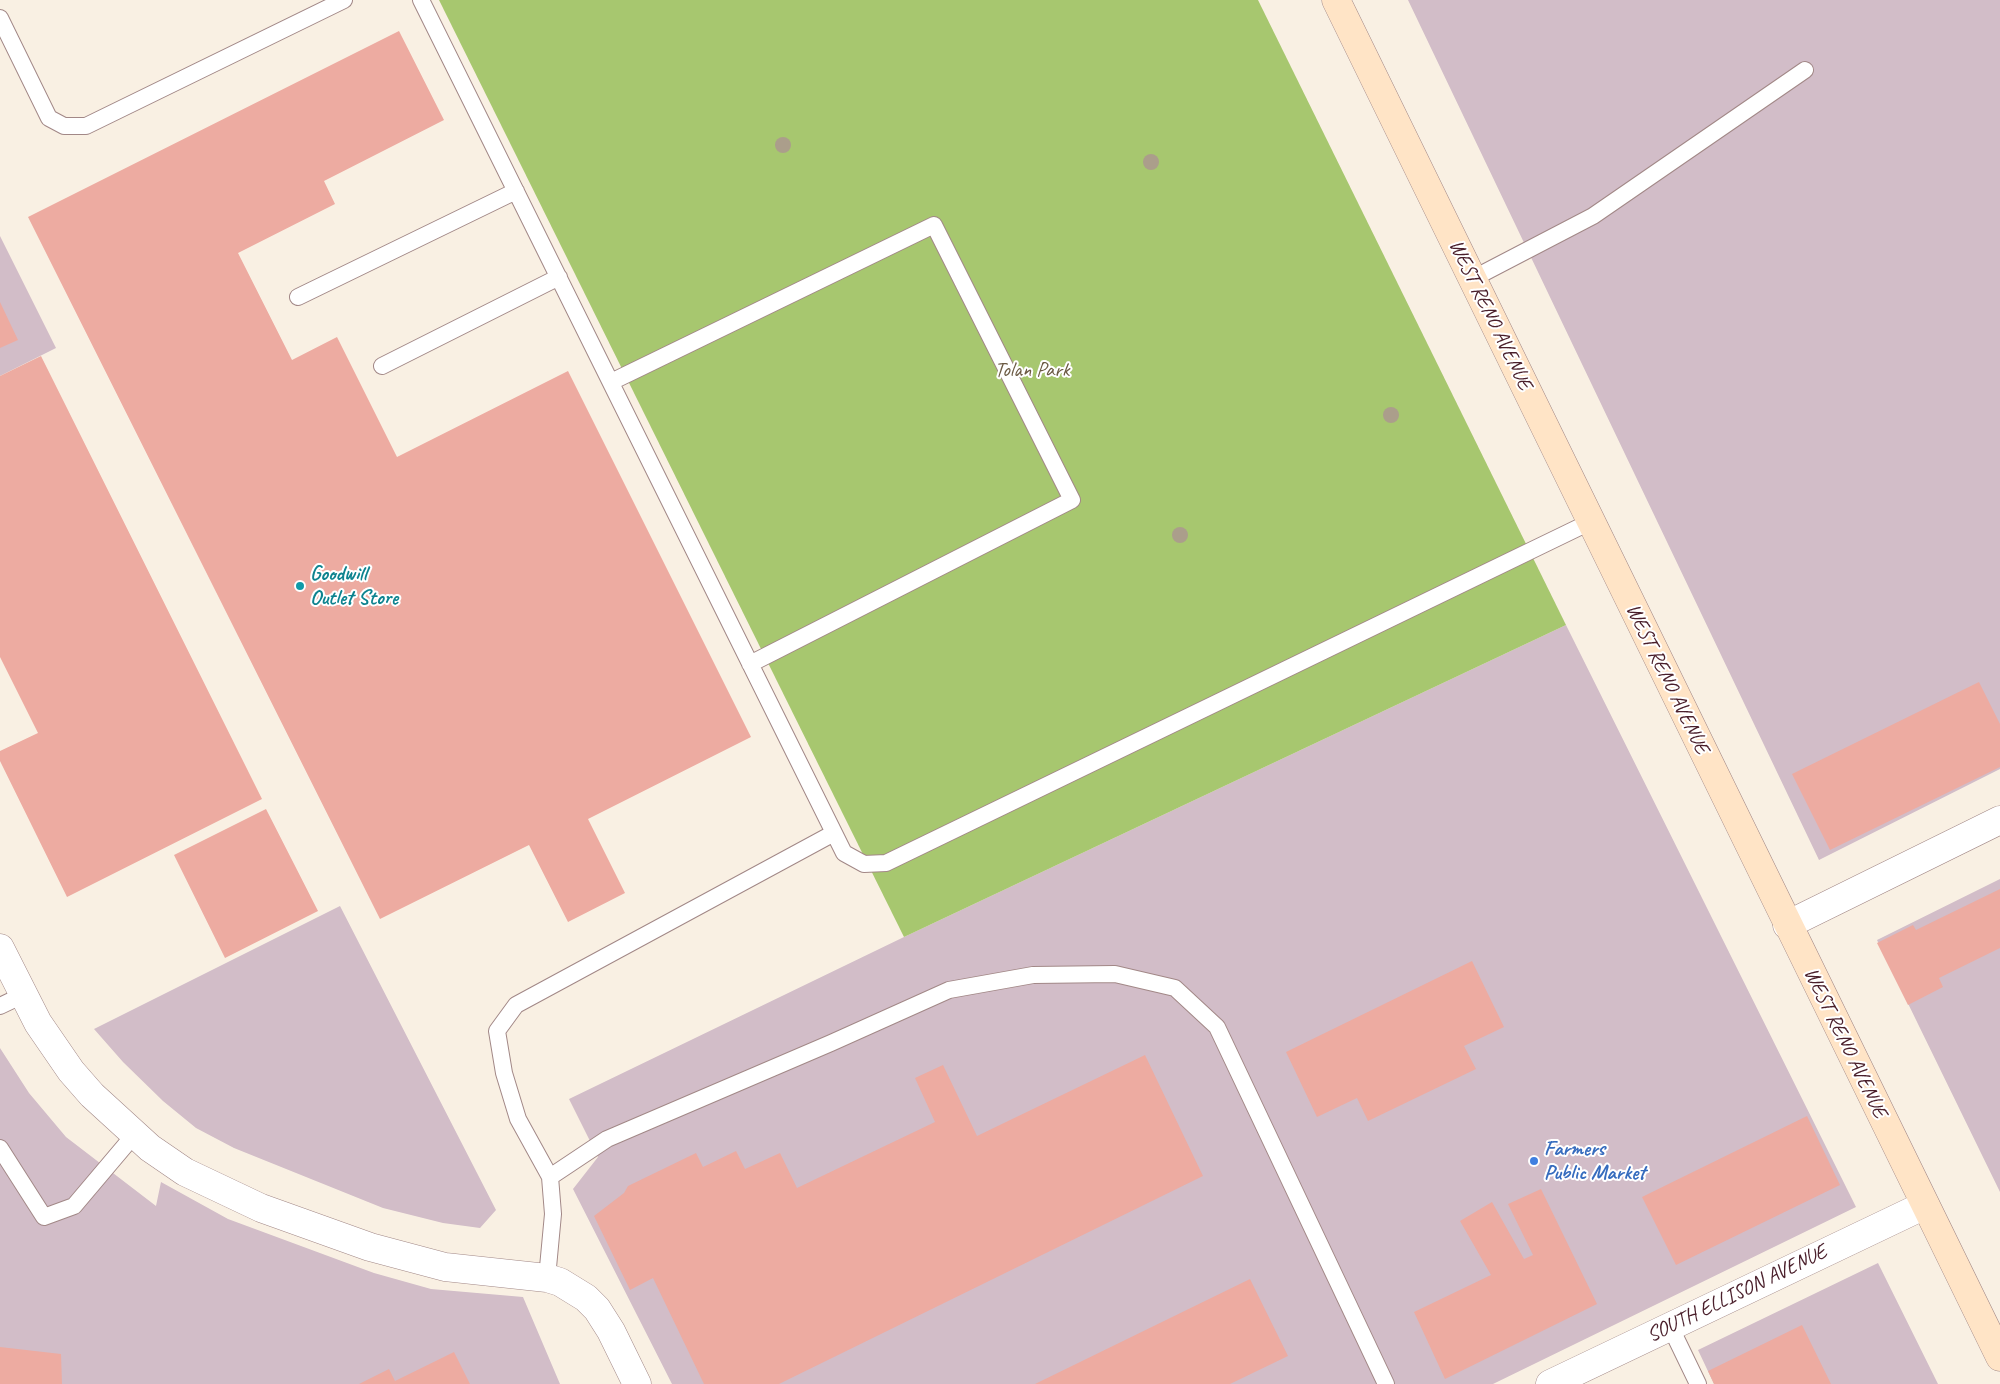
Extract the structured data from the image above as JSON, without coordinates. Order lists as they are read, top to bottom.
{
  "streets": {
    "main road": ["WEST RENO AVENUE"],
    "street": ["SOUTH ELLISON AVENUE"]
  },
  "crossings": [
    ["WEST RENO AVENUE", "SOUTH ELLISON AVENUE"]
  ],
  "parks": ["Tolan Park"],
  "places": ["Goodwill Outlet Store", "Farmers Public Market"]
}
